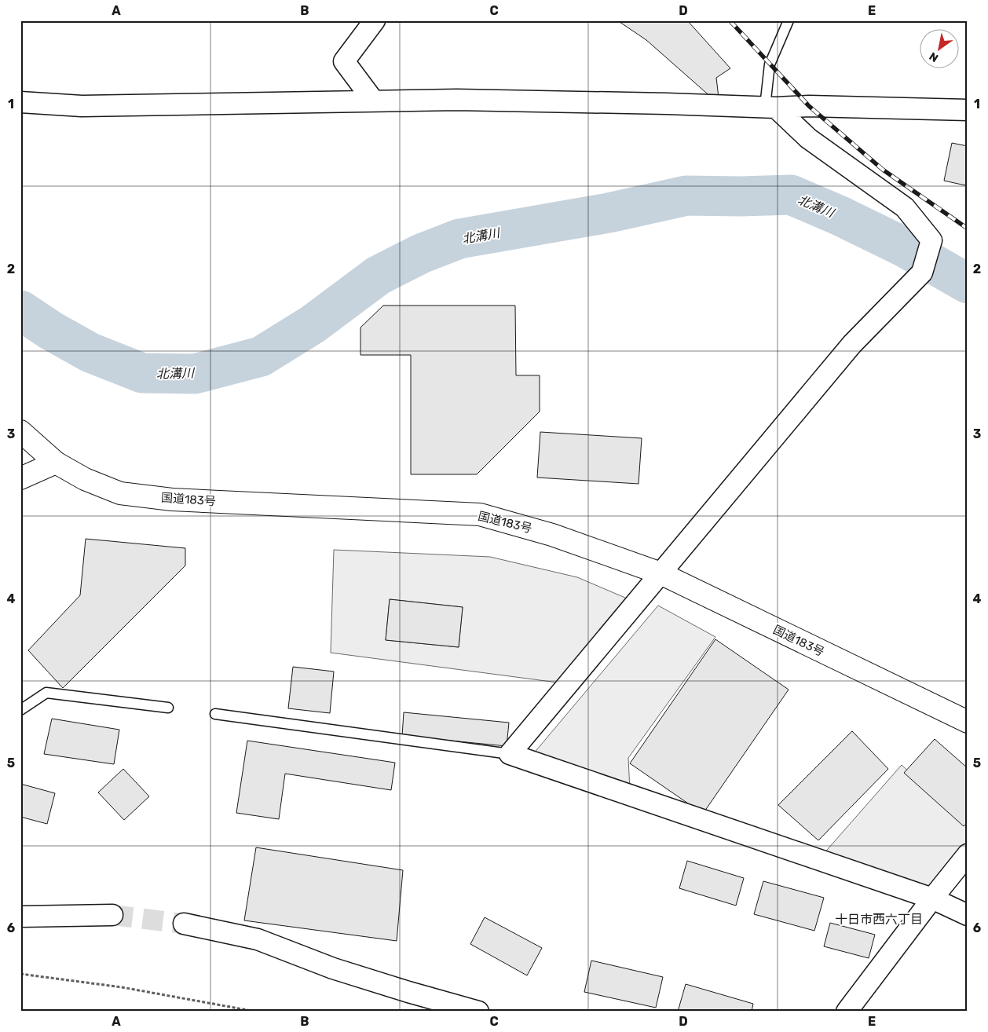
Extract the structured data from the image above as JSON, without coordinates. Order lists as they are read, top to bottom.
{
  "streets": {
    "main road": ["国道183号"]
  },
  "districts": ["十日市西六丁目"],
  "water": ["北溝川"],
  "north": "bottom left",
  "grid": {
    "columns": [
      "A",
      "B",
      "C",
      "D",
      "E"
    ],
    "rows": [
      "1",
      "2",
      "3",
      "4",
      "5",
      "6"
    ]
  }
}
